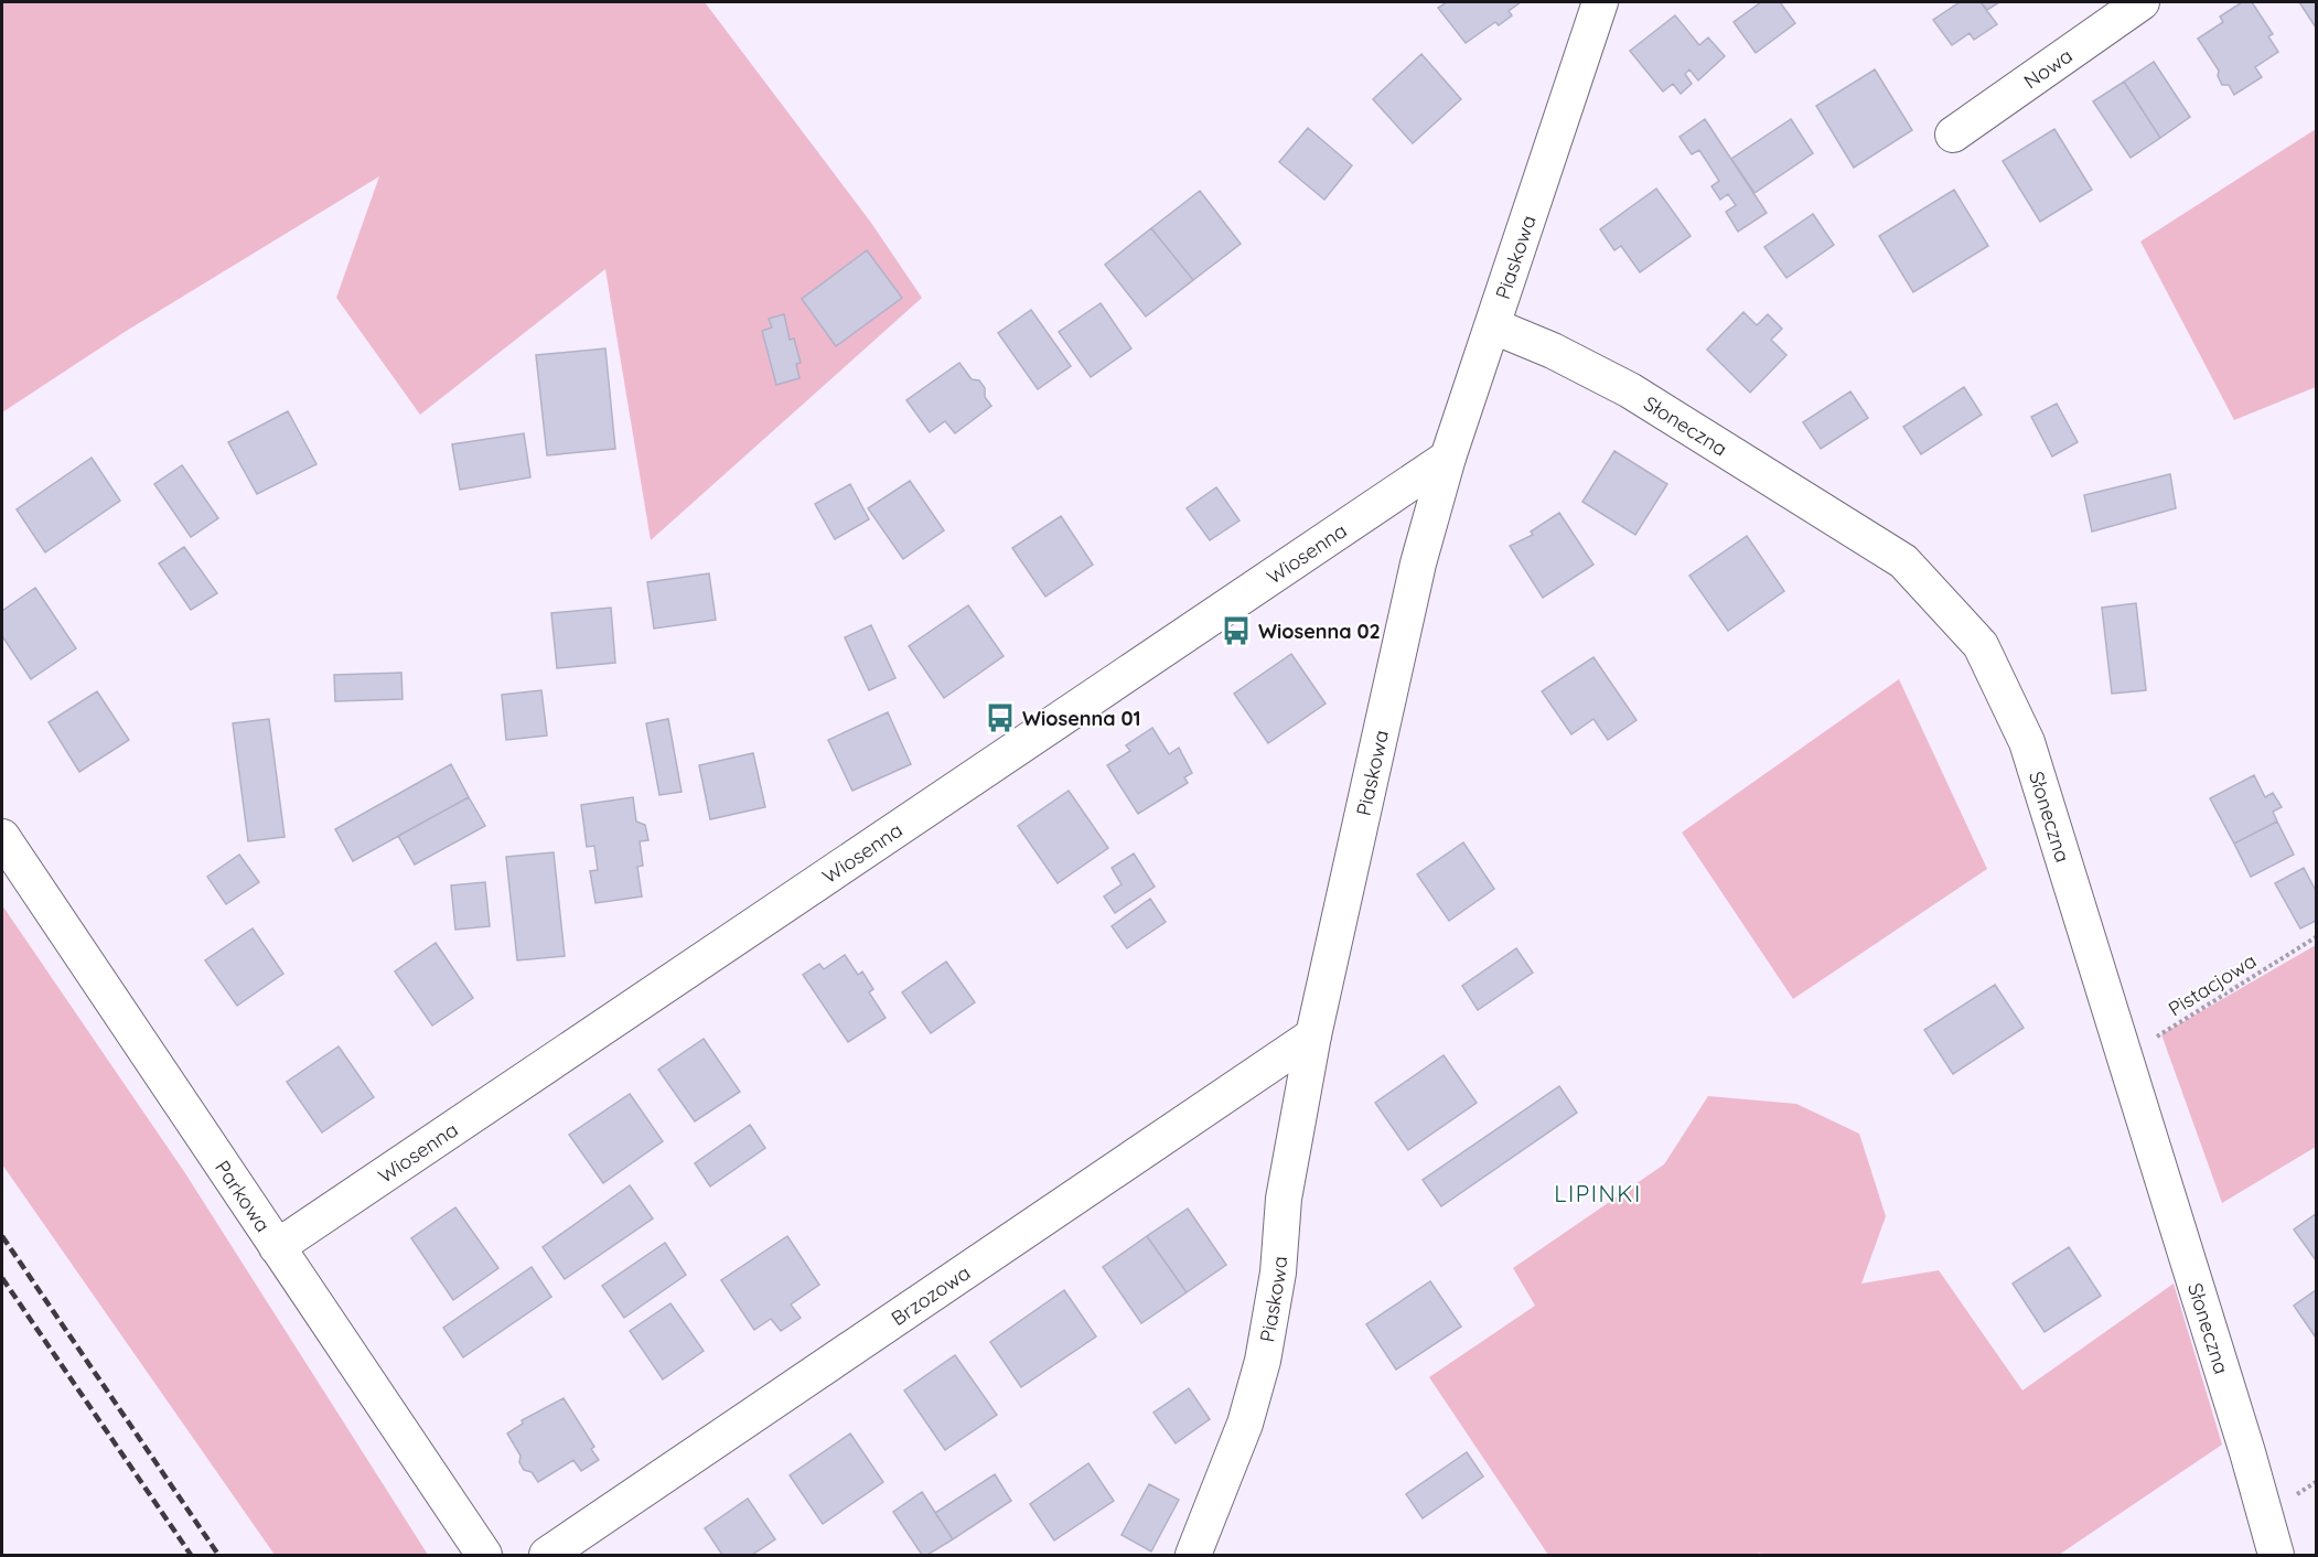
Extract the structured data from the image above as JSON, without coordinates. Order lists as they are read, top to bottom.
{
  "streets": {
    "street": [
      "Nowa",
      "Piaskowa",
      "Słoneczna",
      "Wiosenna",
      "Parkowa",
      "Brzozowa"
    ],
    "path": ["Pistacjowa"]
  },
  "crossings": [
    ["Piaskowa", "Słoneczna"],
    ["Piaskowa", "Wiosenna"],
    ["Piaskowa", "Brzozowa"],
    ["Słoneczna", "Pistacjowa"],
    ["Wiosenna", "Parkowa"]
  ],
  "districts": ["LIPINKI"],
  "places": {
    "bus stop": ["Wiosenna 02", "Wiosenna 01"]
  }
}
